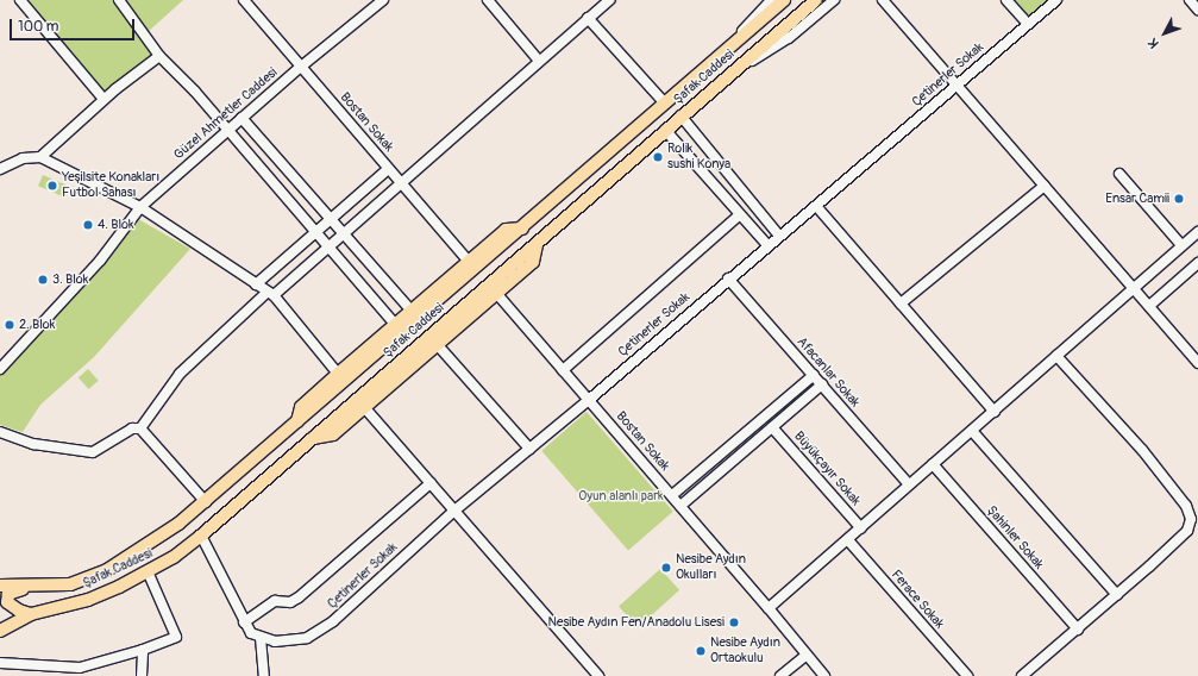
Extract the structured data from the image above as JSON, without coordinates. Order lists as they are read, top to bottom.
{
  "streets": {
    "main road": ["Şafak Caddesi"],
    "street": [
      "Çetinerler Sokak",
      "Güzel Ahmetler Caddesi",
      "Bostan Sokak",
      "Afacanlar Sokak",
      "Büyükçayır Sokak",
      "Şahinler Sokak",
      "Ferace Sokak"
    ]
  },
  "crossings": [
    ["Çetinerler Sokak", "Bostan Sokak"],
    ["Çetinerler Sokak", "Afacanlar Sokak"],
    ["Güzel Ahmetler Caddesi", "Bostan Sokak"]
  ],
  "parks": ["Oyun alanlı park"],
  "places": [
    "Rolik sushi Konya",
    "Yeşilsite Konakları Futbol Sahası",
    "Ensar Camii",
    "4. Blok",
    "3. Blok",
    "2. Blok",
    "Nesibe Aydın Okulları",
    "Nesibe Aydın Fen/Anadolu Lisesi",
    "Nesibe Aydın Ortaokulu"
  ],
  "scale_bar": "100 m",
  "north": "bottom left"
}
